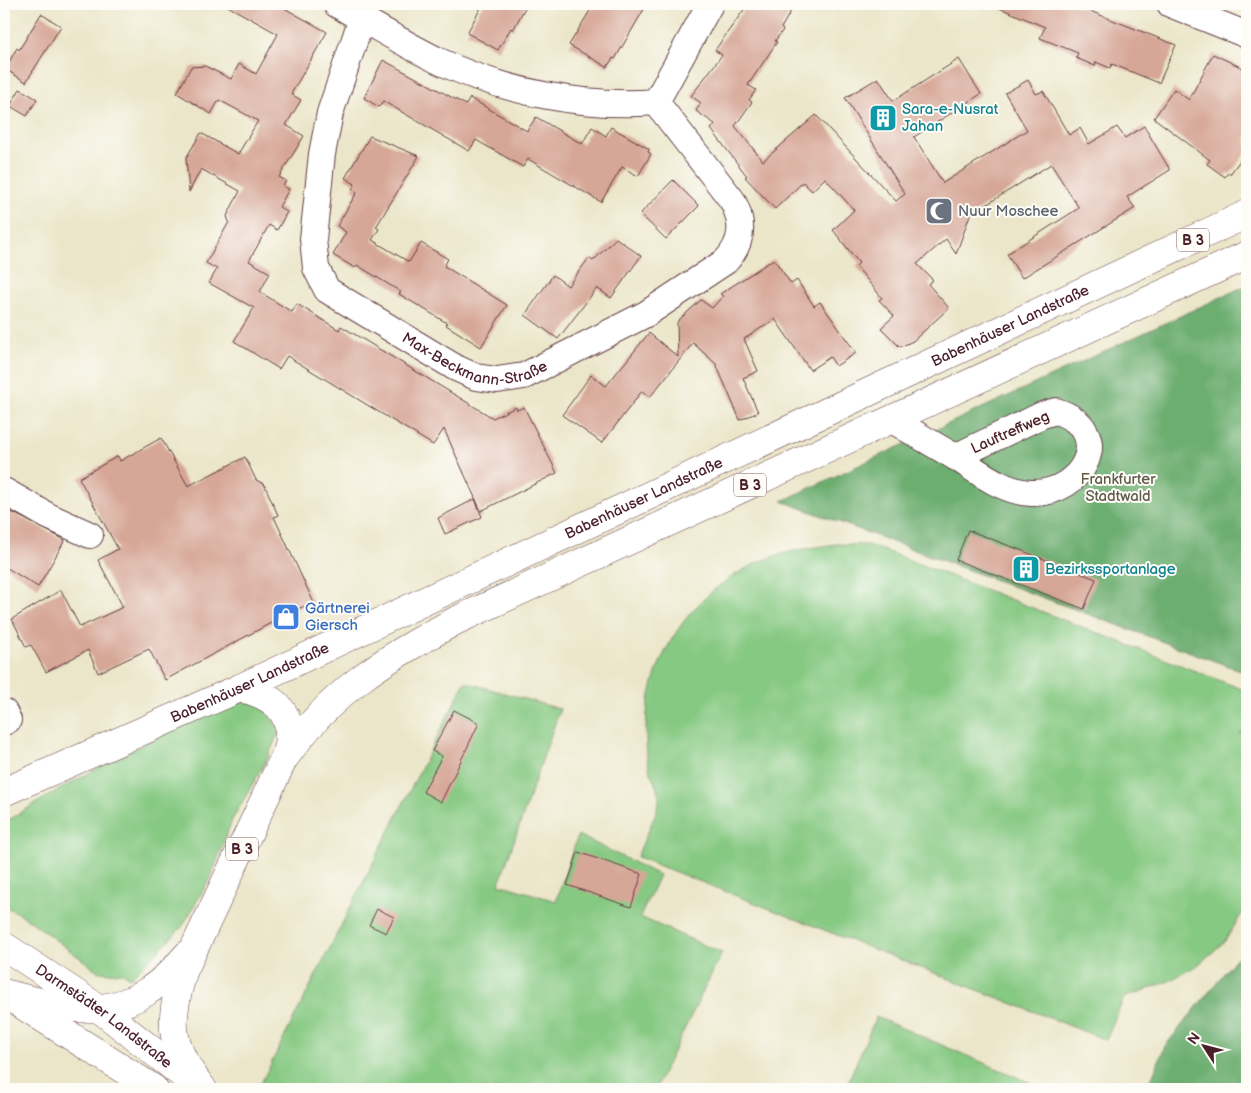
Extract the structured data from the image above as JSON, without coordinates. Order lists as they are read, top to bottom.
{
  "streets": {
    "main road": ["B 3", "Babenhäuser Landstraße", "Darmstädter Landstraße"],
    "street": ["Max-Beckmann-Straße", "Lauftreffweg"]
  },
  "crossings": [
    ["B 3", "Babenhäuser Landstraße"],
    ["B 3", "Lauftreffweg"],
    ["B 3", "Darmstädter Landstraße"]
  ],
  "parks": ["Frankfurter Stadtwald"],
  "places": {
    "building": ["Sara-e-Nusrat Jahan", "Bezirkssportanlage"],
    "mosque": ["Nuur Moschee"],
    "shop": ["Gärtnerei Giersch"]
  },
  "north": "top left"
}
